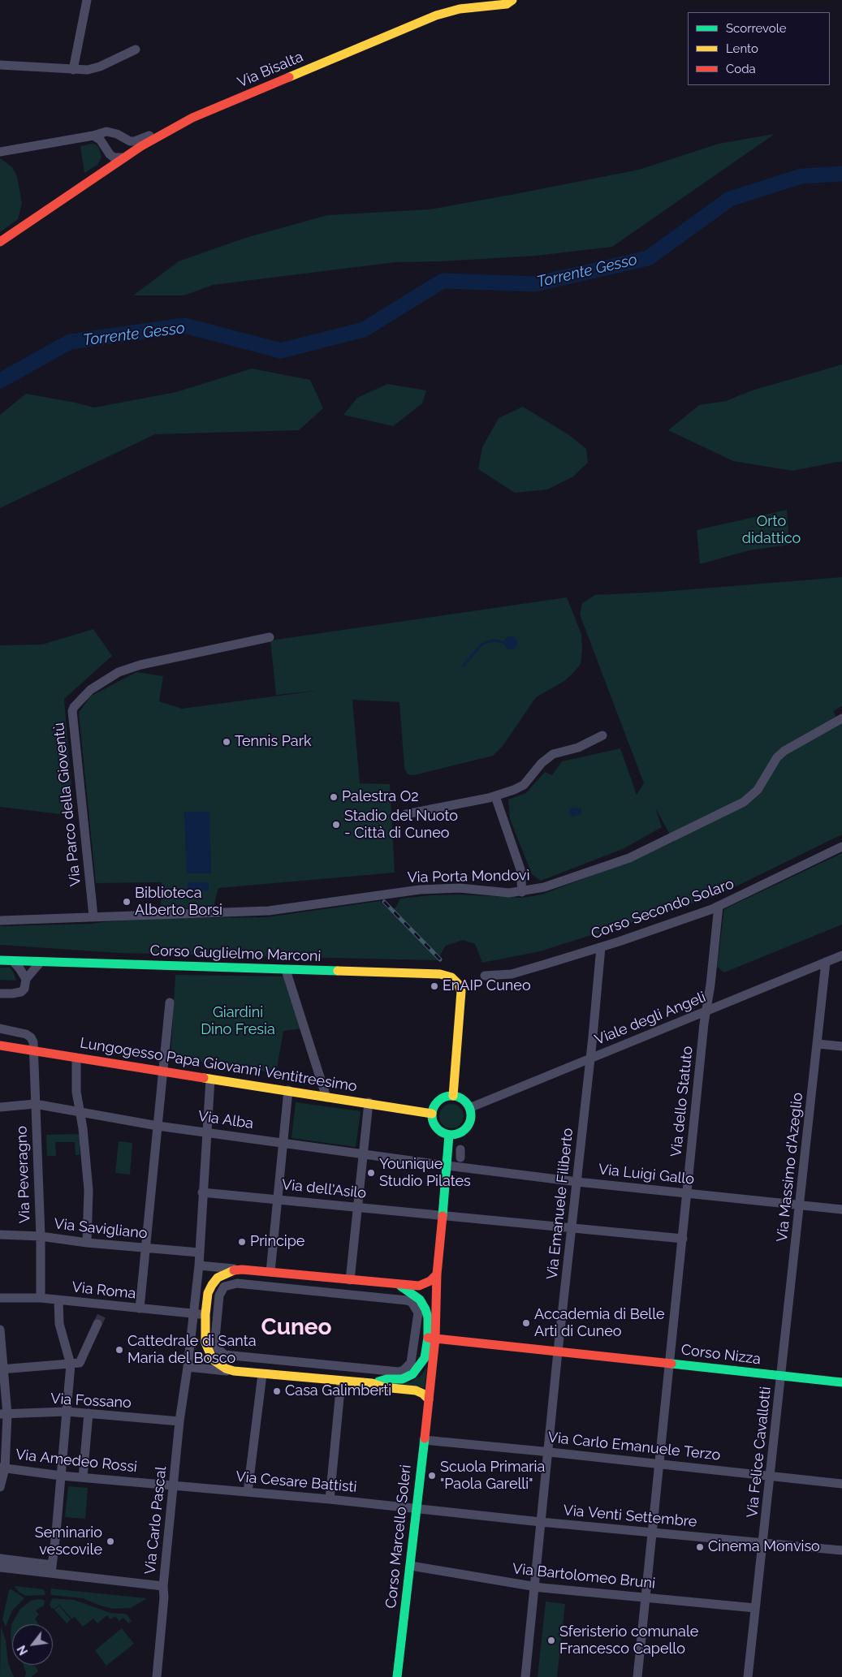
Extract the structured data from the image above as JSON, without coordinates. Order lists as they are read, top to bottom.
{
  "streets": {
    "street": [
      "Via Bisalta",
      "Via Parco della Gioventù",
      "Via Porta Mondovì",
      "Corso Secondo Solaro",
      "Corso Guglielmo Marconi",
      "Viale degli Angeli",
      "Lungogesso Papa Giovanni Ventitreesimo",
      "Via dello Statuto",
      "Via Alba",
      "Via Massimo d'Azeglio",
      "Via Peveragno",
      "Via Luigi Gallo",
      "Via dell'Asilo",
      "Via Emanuele Filiberto",
      "Via Savigliano",
      "Via Roma",
      "Corso Nizza",
      "Via Fossano",
      "Via Carlo Emanuele Terzo",
      "Via Felice Cavallotti",
      "Via Amedeo Rossi",
      "Via Cesare Battisti",
      "Via Venti Settembre",
      "Via Carlo Pascal",
      "Corso Marcello Soleri",
      "Via Bartolomeo Bruni"
    ]
  },
  "crossings": [
    ["Via Parco della Gioventù", "Via Porta Mondovì"],
    ["Corso Secondo Solaro", "Via dello Statuto"],
    ["Corso Secondo Solaro", "Via Emanuele Filiberto"],
    ["Corso Guglielmo Marconi", "Viale degli Angeli"],
    ["Corso Guglielmo Marconi", "Lungogesso Papa Giovanni Ventitreesimo"],
    ["Viale degli Angeli", "Lungogesso Papa Giovanni Ventitreesimo"],
    ["Viale degli Angeli", "Via dello Statuto"],
    ["Viale degli Angeli", "Via Massimo d'Azeglio"],
    ["Viale degli Angeli", "Via Emanuele Filiberto"],
    ["Lungogesso Papa Giovanni Ventitreesimo", "Via Peveragno"],
    ["Lungogesso Papa Giovanni Ventitreesimo", "Via Carlo Pascal"],
    ["Via dello Statuto", "Via Luigi Gallo"],
    ["Via dello Statuto", "Via dell'Asilo"],
    ["Via dello Statuto", "Corso Nizza"],
    ["Via dello Statuto", "Via Carlo Emanuele Terzo"],
    ["Via dello Statuto", "Via Venti Settembre"],
    ["Via dello Statuto", "Via Bartolomeo Bruni"],
    ["Via Alba", "Via Peveragno"],
    ["Via Alba", "Via Luigi Gallo"],
    ["Via Alba", "Via Carlo Pascal"],
    ["Via Massimo d'Azeglio", "Via Luigi Gallo"],
    ["Via Massimo d'Azeglio", "Corso Nizza"],
    ["Via Massimo d'Azeglio", "Via Felice Cavallotti"],
    ["Via Peveragno", "Via Savigliano"],
    ["Via Peveragno", "Via Roma"],
    ["Via Luigi Gallo", "Via Emanuele Filiberto"],
    ["Via dell'Asilo", "Via Emanuele Filiberto"],
    ["Via dell'Asilo", "Via Carlo Pascal"],
    ["Via Emanuele Filiberto", "Corso Nizza"],
    ["Via Emanuele Filiberto", "Via Carlo Emanuele Terzo"],
    ["Via Emanuele Filiberto", "Via Venti Settembre"],
    ["Via Emanuele Filiberto", "Via Bartolomeo Bruni"],
    ["Via Savigliano", "Via Carlo Pascal"],
    ["Via Roma", "Via Carlo Pascal"],
    ["Corso Nizza", "Via Felice Cavallotti"],
    ["Corso Nizza", "Corso Marcello Soleri"],
    ["Via Fossano", "Via Carlo Pascal"],
    ["Via Carlo Emanuele Terzo", "Via Felice Cavallotti"],
    ["Via Carlo Emanuele Terzo", "Corso Marcello Soleri"],
    ["Via Felice Cavallotti", "Via Venti Settembre"],
    ["Via Felice Cavallotti", "Via Bartolomeo Bruni"],
    ["Via Amedeo Rossi", "Via Cesare Battisti"],
    ["Via Amedeo Rossi", "Via Carlo Pascal"],
    ["Via Cesare Battisti", "Via Venti Settembre"],
    ["Via Cesare Battisti", "Via Carlo Pascal"],
    ["Via Cesare Battisti", "Corso Marcello Soleri"],
    ["Via Venti Settembre", "Corso Marcello Soleri"],
    ["Corso Marcello Soleri", "Via Bartolomeo Bruni"]
  ],
  "districts": ["Cuneo"],
  "water": ["Torrente Gesso"],
  "parks": ["Orto didattico", "Giardini Dino Fresia"],
  "places": [
    "Tennis Park",
    "Palestra O2",
    "Stadio del Nuoto - Città di Cuneo",
    "Biblioteca Alberto Borsi",
    "EnAIP Cuneo",
    "Younique Studio Pilates",
    "Principe",
    "Accademia di Belle Arti di Cuneo",
    "Cattedrale di Santa Maria del Bosco",
    "Casa Galimberti",
    "Scuola Primaria \"Paola Garelli\"",
    "Seminario vescovile",
    "Cinema Monviso",
    "Sferisterio comunale Francesco Capello"
  ],
  "legend": ["Scorrevole", "Lento", "Coda"],
  "north": "bottom left"
}
